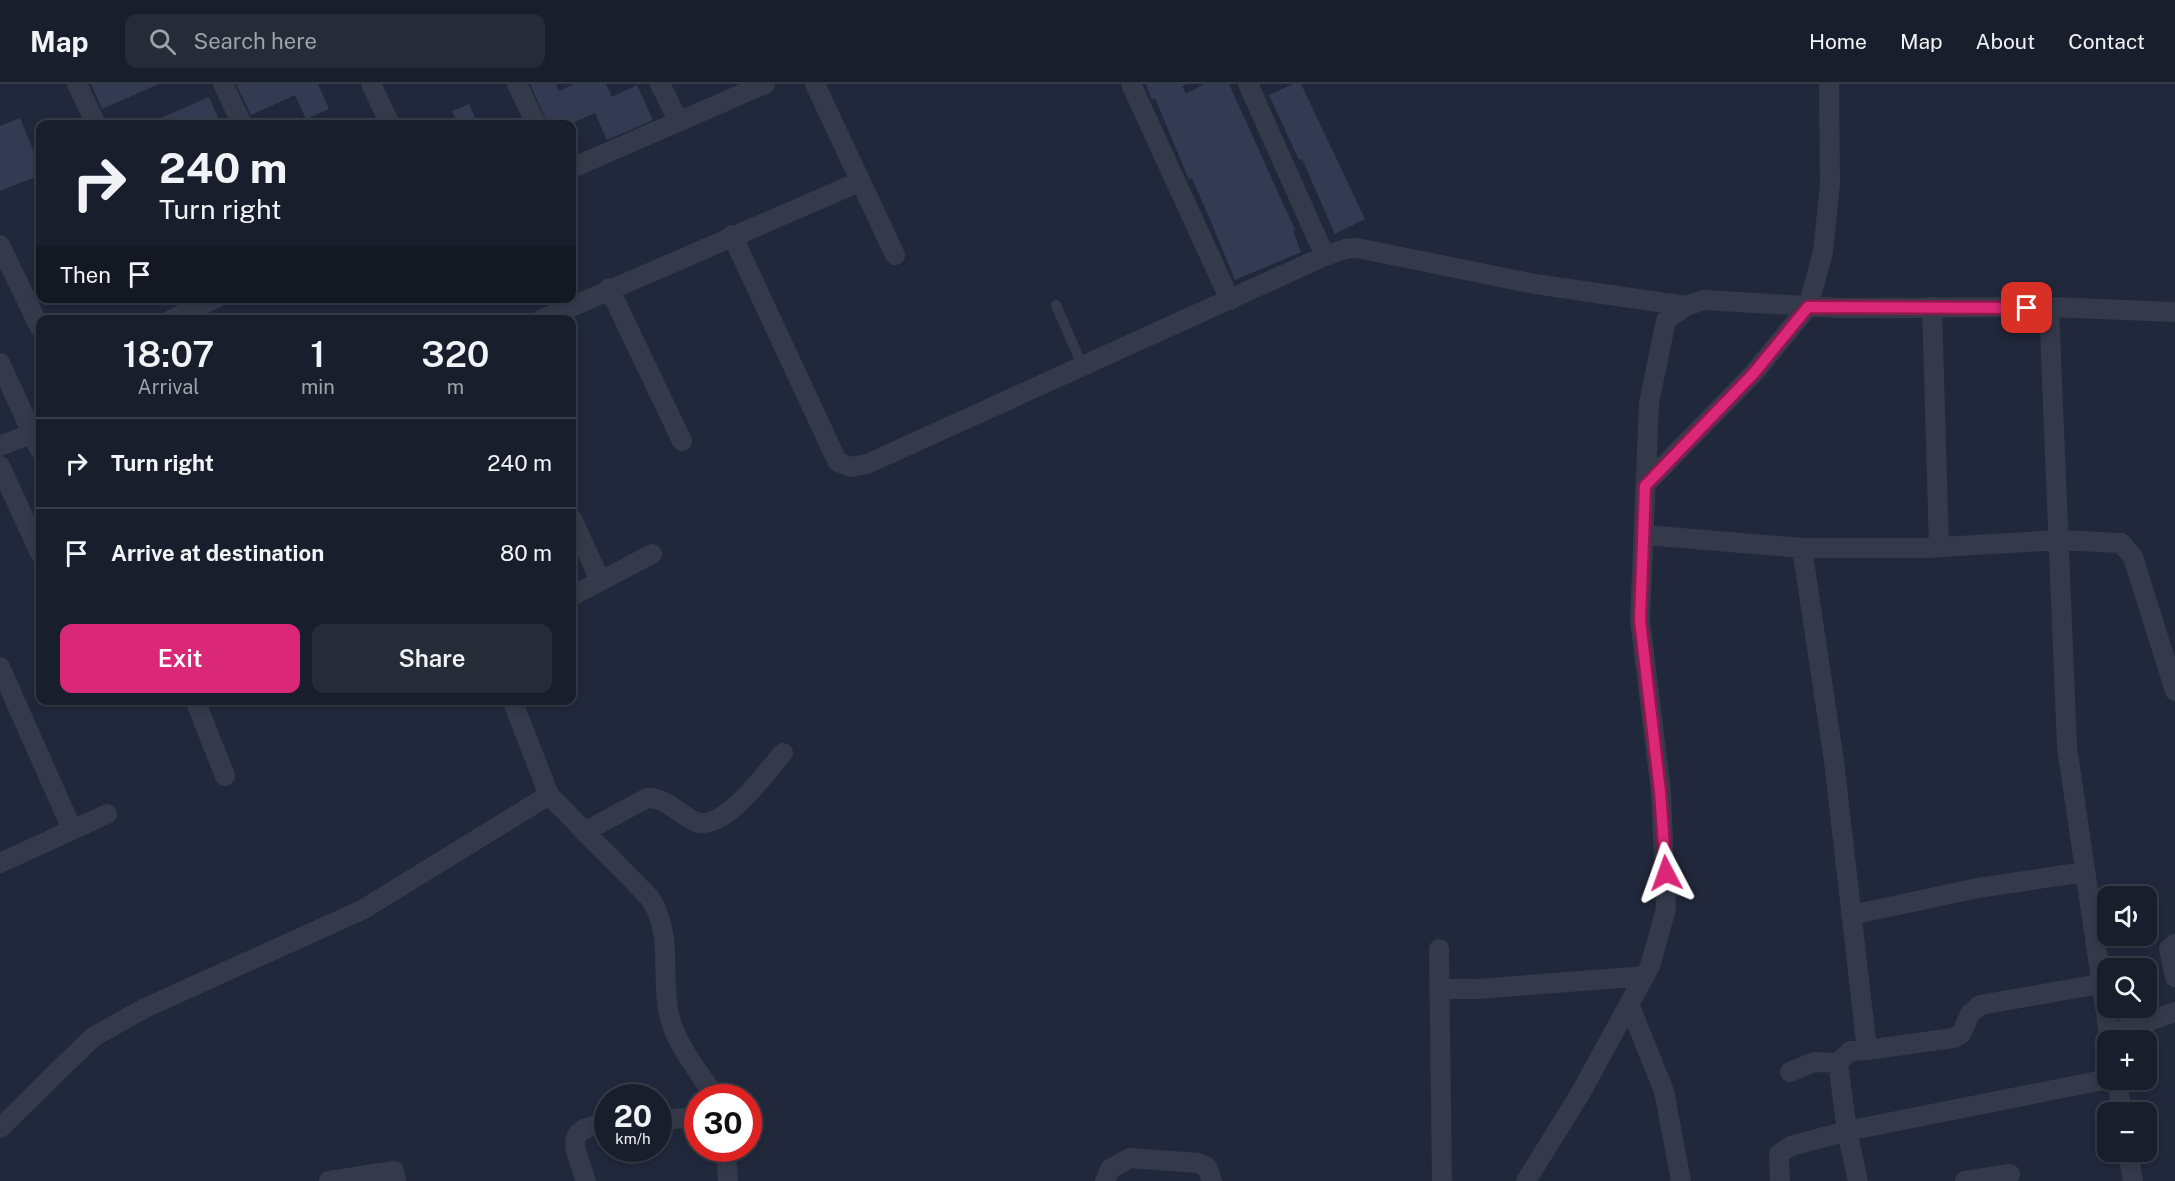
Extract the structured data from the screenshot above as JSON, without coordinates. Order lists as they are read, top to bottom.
{
  "page": {
    "header": "Map",
    "search": "Search here",
    "nav": [
      "Home",
      "Map",
      "About",
      "Contact"
    ],
    "turn": ["240 m", "Turn right"],
    "then": "Then",
    "eta": [
      "18:07",
      "Arrival",
      "1",
      "min",
      "320",
      "m"
    ],
    "list": [
      {
        "name": "Turn right",
        "value": "240 m"
      },
      {
        "name": "Arrive at destination",
        "value": "80 m"
      }
    ],
    "buttons": ["Exit", "Share"],
    "map_buttons": ["+", "−"],
    "speed": "20 km/h",
    "limit": "30"
  }
}
